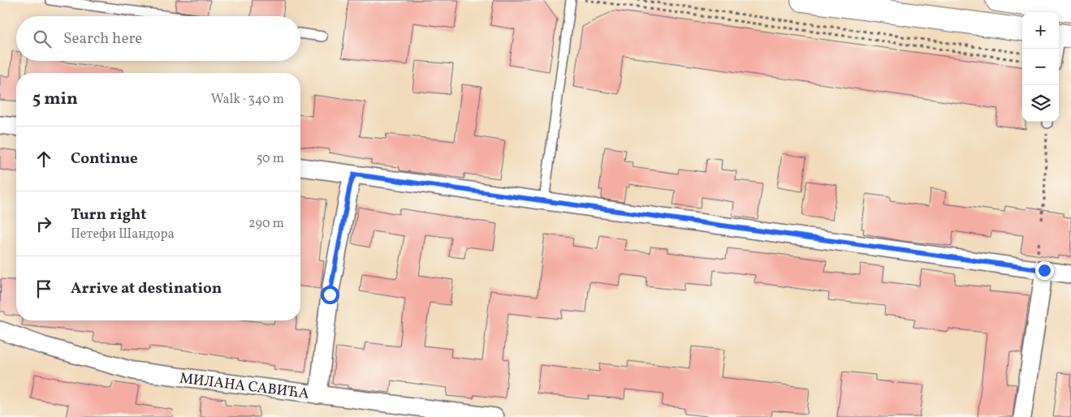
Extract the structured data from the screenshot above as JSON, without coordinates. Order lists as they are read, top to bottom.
{
  "streets": {
    "street": ["МИЛАНА САВИЋА"]
  },
  "page": {
    "map_buttons": ["+", "−"],
    "search": "Search here",
    "heading": ["5 min", "Walk · 340 m"],
    "list": [
      ["Continue", "50 m"],
      ["Turn right", "Петефи Шандора", "290 m"],
      "Arrive at destination"
    ]
  }
}
